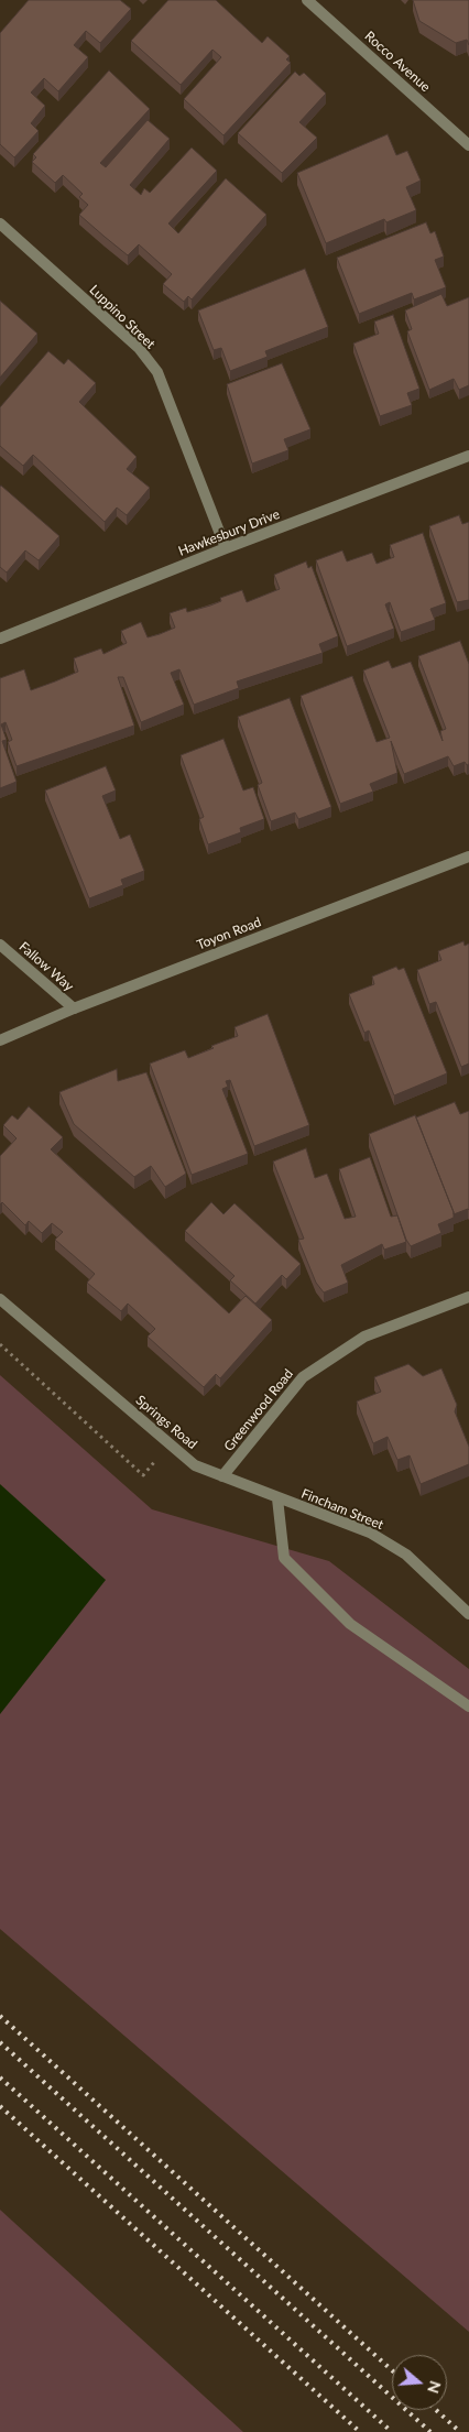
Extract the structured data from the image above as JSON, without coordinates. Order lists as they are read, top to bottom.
{
  "streets": {
    "street": [
      "Rocco Avenue",
      "Luppino Street",
      "Hawkesbury Drive",
      "Toyon Road",
      "Fallow Way",
      "Greenwood Road",
      "Springs Road",
      "Fincham Street"
    ]
  },
  "crossings": [
    ["Luppino Street", "Hawkesbury Drive"],
    ["Toyon Road", "Fallow Way"],
    ["Greenwood Road", "Springs Road"],
    ["Springs Road", "Fincham Street"]
  ],
  "north": "right"
}
